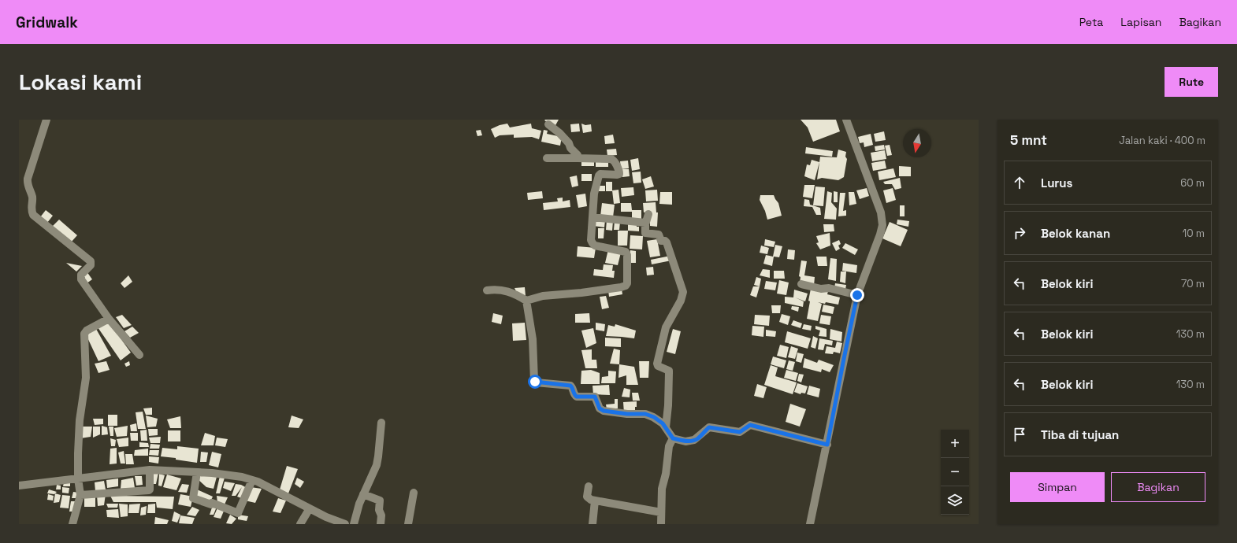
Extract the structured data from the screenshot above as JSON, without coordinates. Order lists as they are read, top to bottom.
{
  "north": "bottom",
  "page": {
    "header": "Gridwalk",
    "nav": ["Peta", "Lapisan", "Bagikan"],
    "buttons": [
      "Rute",
      ["Simpan", "Bagikan"]
    ],
    "title": "Lokasi kami",
    "heading": ["5 mnt", "Jalan kaki · 400 m"],
    "list": [
      ["Lurus", "60 m"],
      ["Belok kanan", "10 m"],
      ["Belok kiri", "70 m"],
      ["Belok kiri", "130 m"],
      ["Belok kiri", "130 m"],
      "Tiba di tujuan"
    ],
    "map_buttons": ["+", "−"]
  }
}
